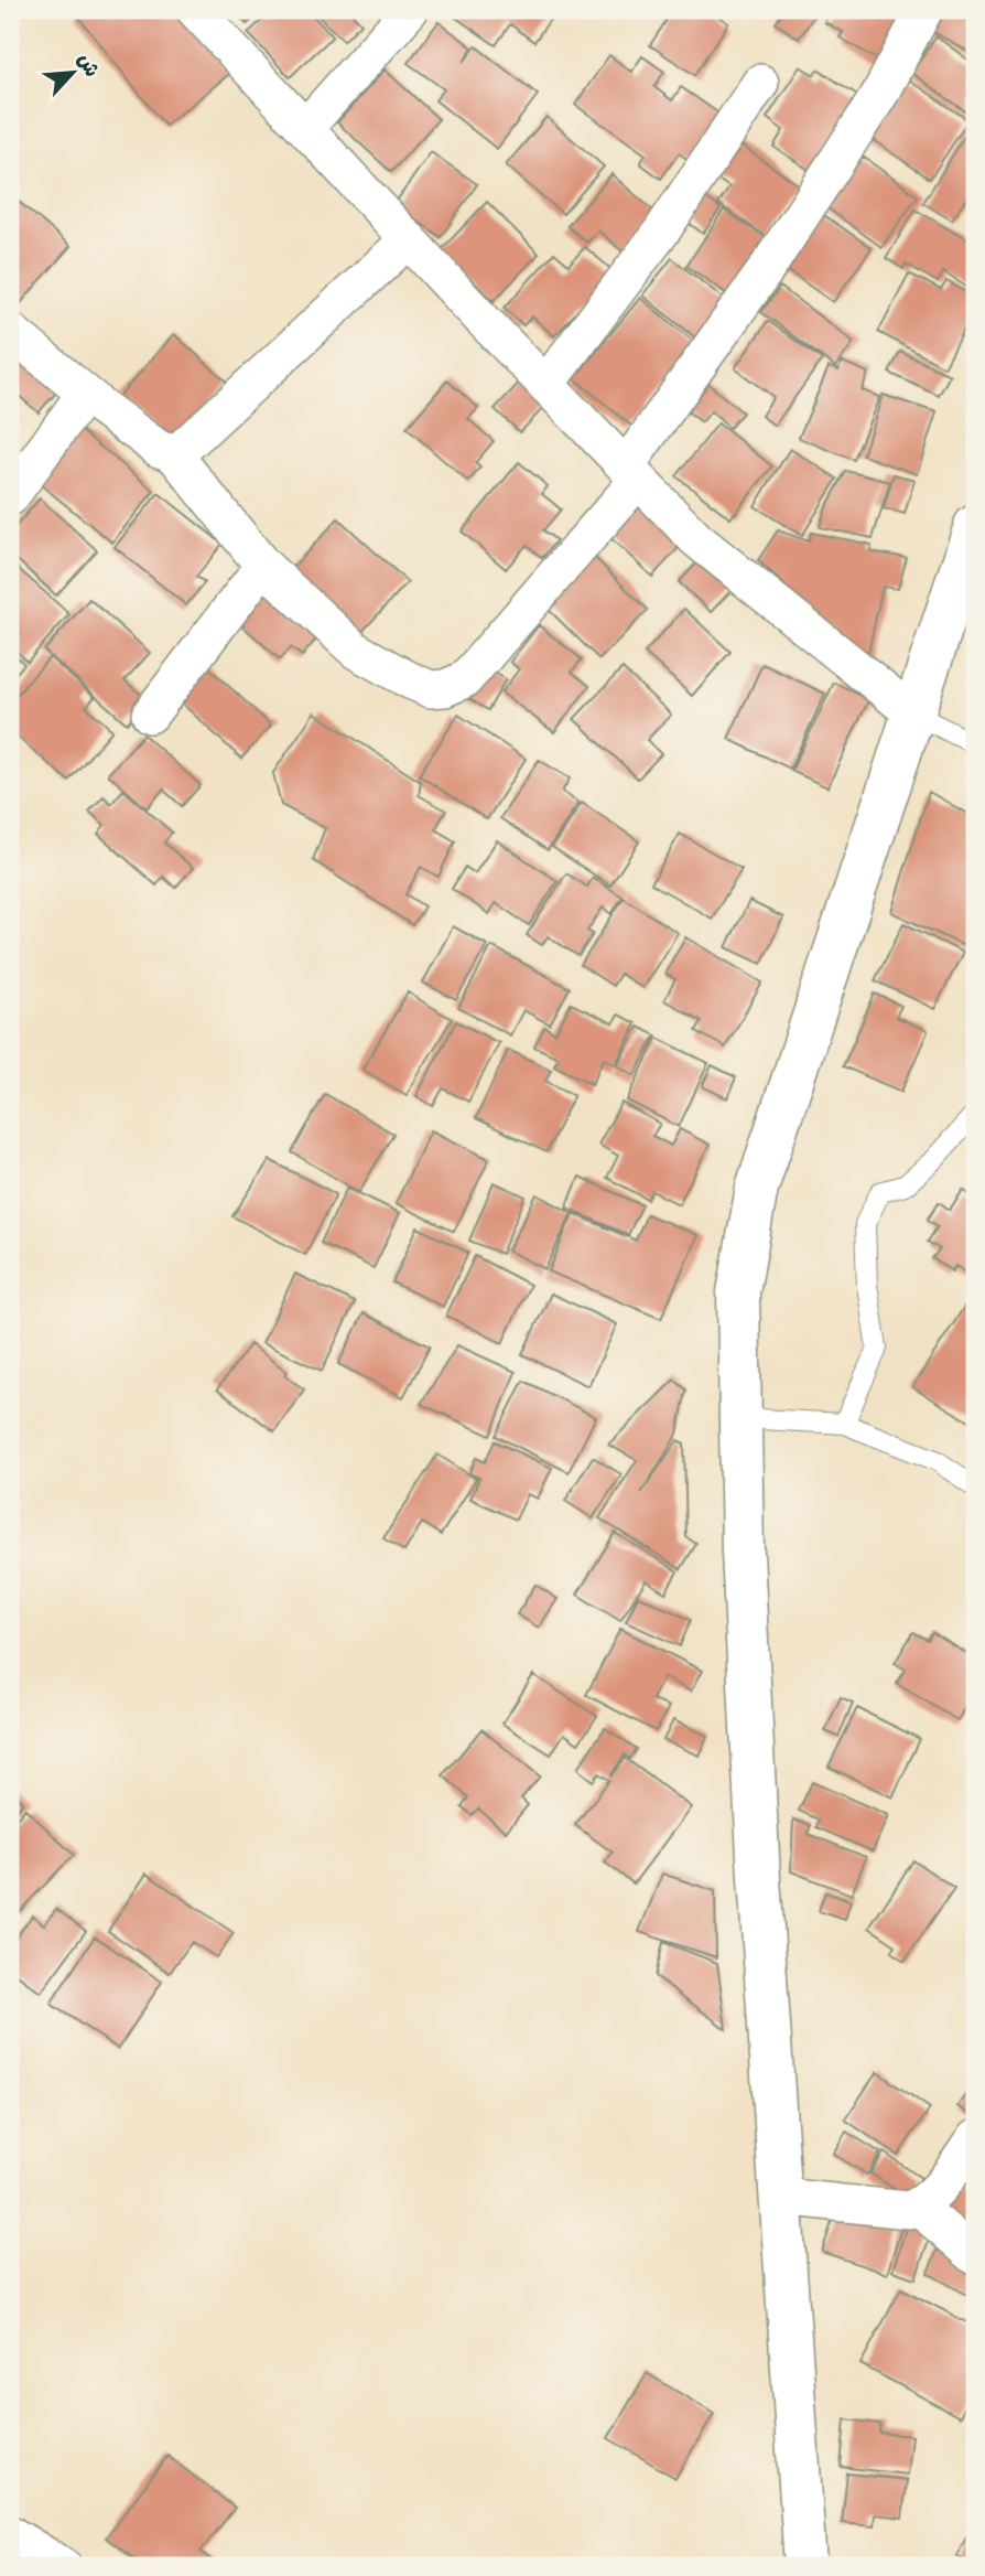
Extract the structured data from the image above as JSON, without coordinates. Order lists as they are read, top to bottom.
{
  "north": "top right"
}
